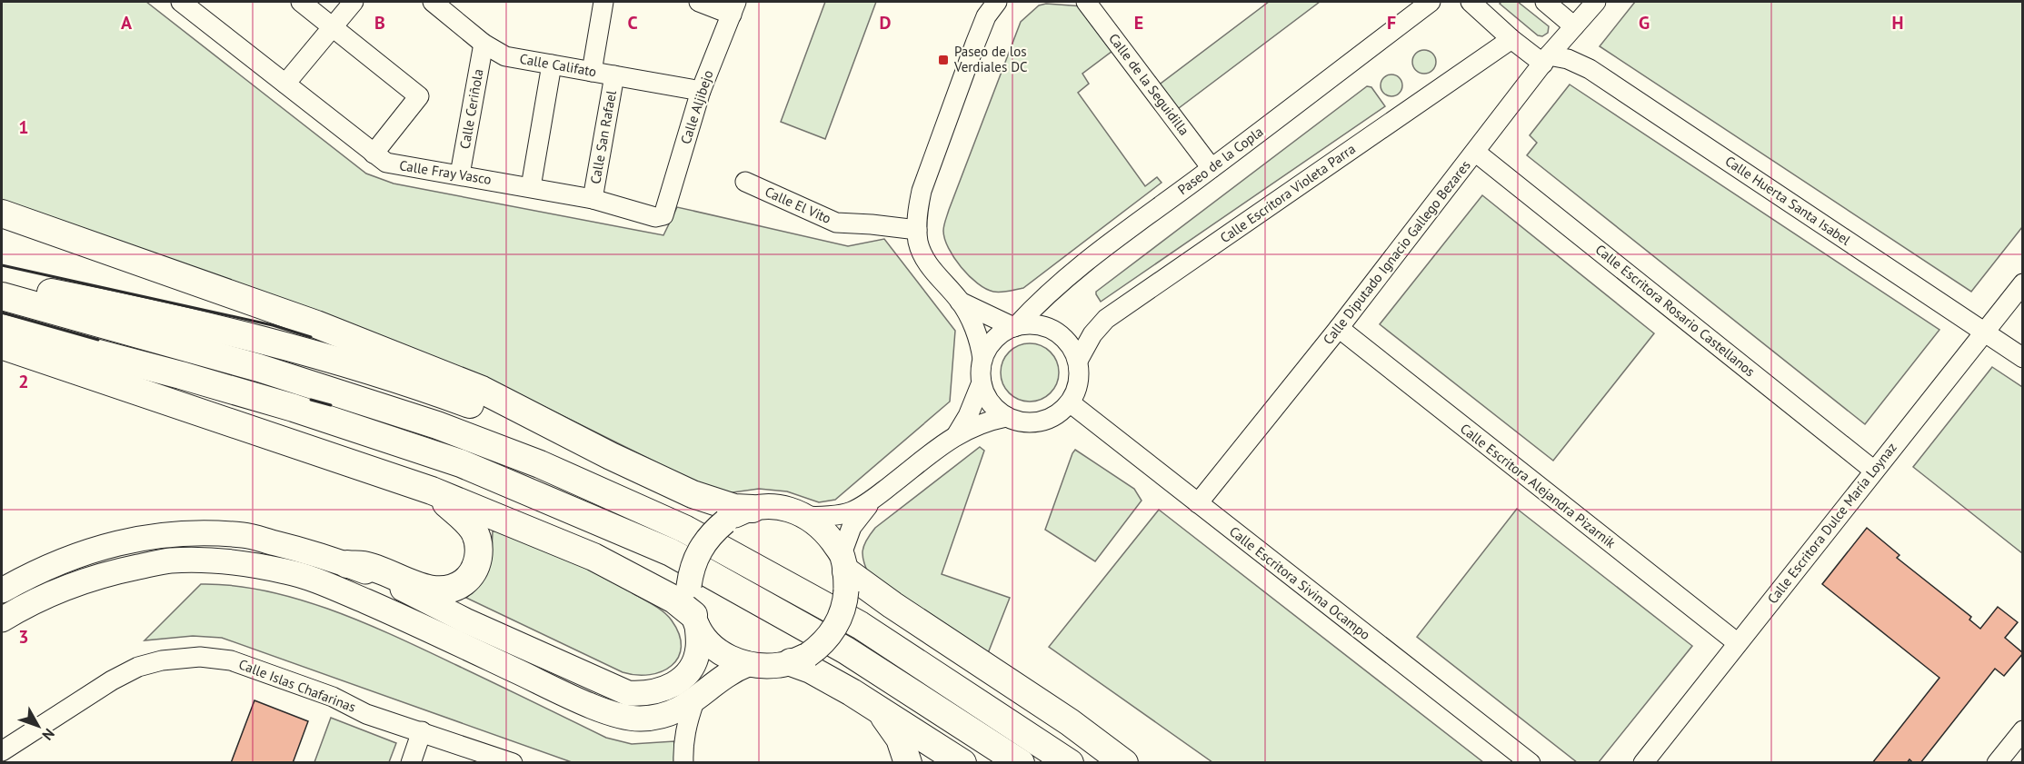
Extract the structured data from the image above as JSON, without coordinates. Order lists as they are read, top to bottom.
{
  "streets": {
    "street": [
      "Calle Califato",
      "Calle de la Seguidilla",
      "Calle Aljibejo",
      "Calle Ceriñola",
      "Calle San Rafael",
      "Paseo de la Copla",
      "Calle Fray Vasco",
      "Calle Escritora Violeta Parra",
      "Calle Huerta Santa Isabel",
      "Calle El Vito",
      "Calle Diputado Ignacio Gallego Bezares",
      "Calle Escritora Rosario Castellanos",
      "Calle Escritora Alejandra Pizarnik",
      "Calle Escritora Dulce María Loynaz",
      "Calle Escritora Sivina Ocampo",
      "Calle Islas Chafarinas"
    ]
  },
  "crossings": [
    ["Calle Califato", "Calle Aljibejo"],
    ["Calle Califato", "Calle Ceriñola"],
    ["Calle Califato", "Calle San Rafael"],
    ["Calle de la Seguidilla", "Paseo de la Copla"],
    ["Calle Aljibejo", "Calle Fray Vasco"],
    ["Calle Ceriñola", "Calle Fray Vasco"],
    ["Calle San Rafael", "Calle Fray Vasco"],
    ["Paseo de la Copla", "Calle Escritora Violeta Parra"],
    ["Paseo de la Copla", "Calle Escritora Sivina Ocampo"],
    ["Calle Escritora Violeta Parra", "Calle Huerta Santa Isabel"],
    ["Calle Escritora Violeta Parra", "Calle Escritora Sivina Ocampo"],
    ["Calle Huerta Santa Isabel", "Calle Diputado Ignacio Gallego Bezares"],
    ["Calle Huerta Santa Isabel", "Calle Escritora Dulce María Loynaz"],
    ["Calle Diputado Ignacio Gallego Bezares", "Calle Escritora Rosario Castellanos"],
    ["Calle Diputado Ignacio Gallego Bezares", "Calle Escritora Alejandra Pizarnik"],
    ["Calle Diputado Ignacio Gallego Bezares", "Calle Escritora Sivina Ocampo"],
    ["Calle Escritora Rosario Castellanos", "Calle Escritora Dulce María Loynaz"],
    ["Calle Escritora Alejandra Pizarnik", "Calle Escritora Dulce María Loynaz"]
  ],
  "places": {
    "transit": ["Paseo de los Verdiales DC"]
  },
  "north": "bottom right",
  "grid": {
    "columns": [
      "A",
      "B",
      "C",
      "D",
      "E",
      "F",
      "G",
      "H"
    ],
    "rows": ["1", "2", "3"]
  }
}
